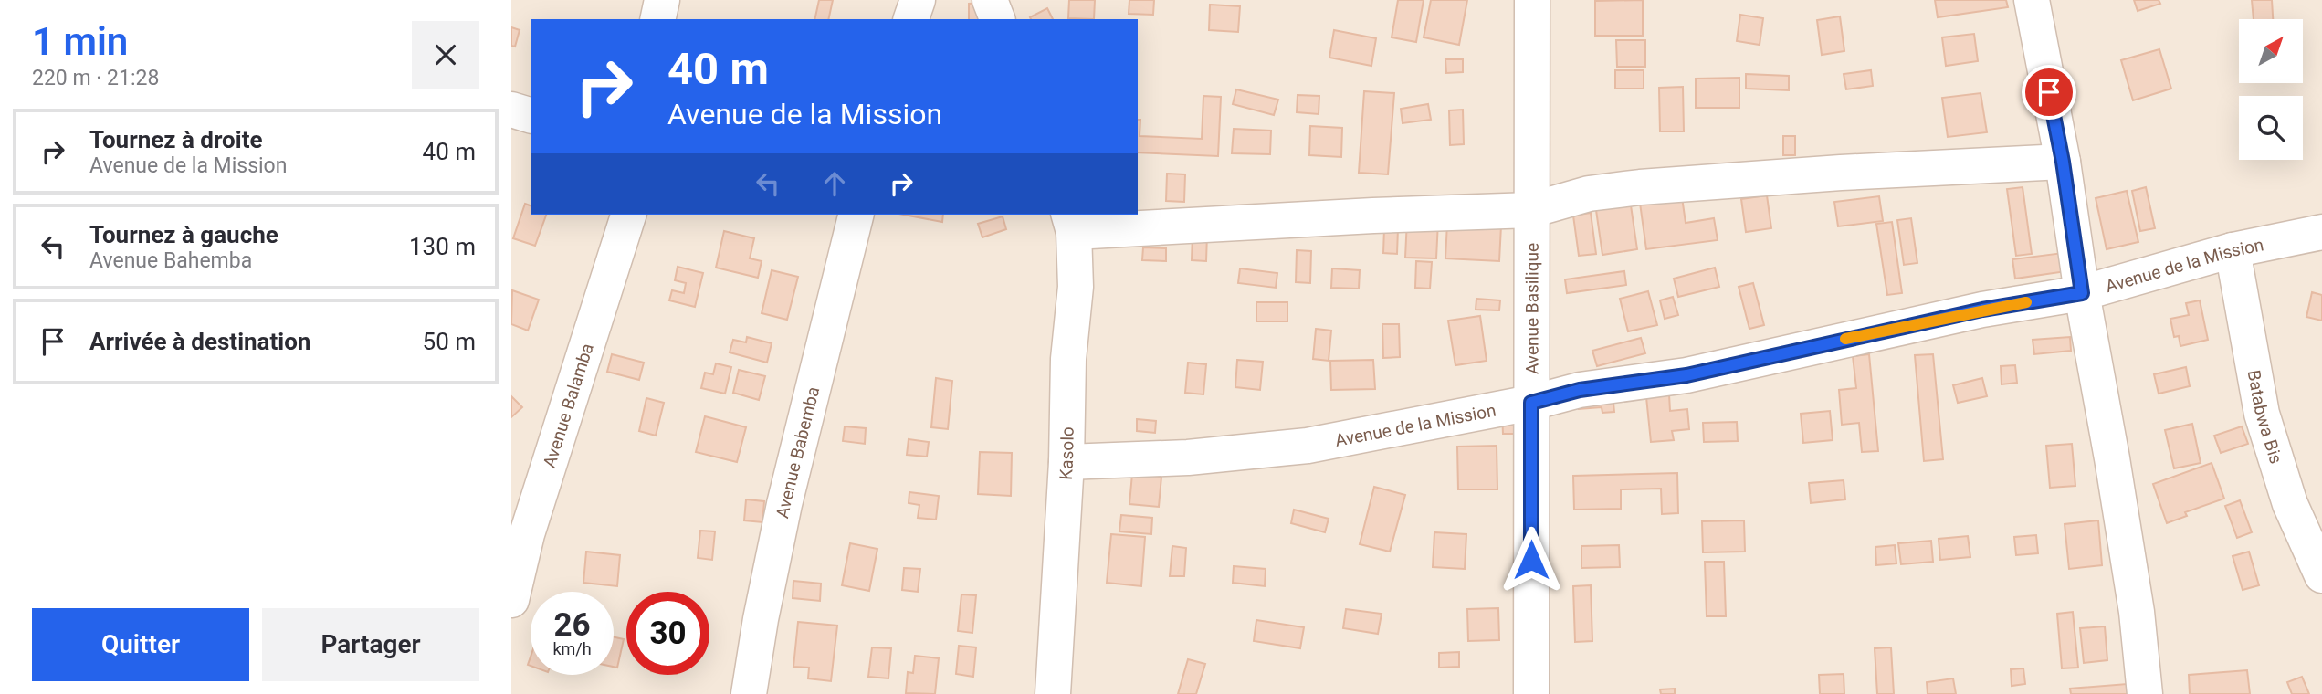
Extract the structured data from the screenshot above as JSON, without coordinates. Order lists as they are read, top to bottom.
{
  "streets": {
    "street": [
      "Avenue de la Mission",
      "Avenue Basilique",
      "Avenue Balamba",
      "Batabwa Bis",
      "Avenue Babemba",
      "Kasolo"
    ]
  },
  "crossings": [
    ["Avenue de la Mission", "Avenue Basilique"],
    ["Avenue de la Mission", "Batabwa Bis"],
    ["Avenue de la Mission", "Kasolo"]
  ],
  "north": "top right",
  "page": {
    "heading": ["1 min", "220 m · 21:28"],
    "turn": ["40 m", "Avenue de la Mission"],
    "list": [
      {
        "name": "Tournez à droite",
        "note": "Avenue de la Mission",
        "value": "40 m"
      },
      {
        "name": "Tournez à gauche",
        "note": "Avenue Bahemba",
        "value": "130 m"
      },
      {
        "name": "Arrivée à destination",
        "value": "50 m"
      }
    ],
    "speed": "26 km/h",
    "limit": "30",
    "buttons": ["Quitter", "Partager"]
  }
}
